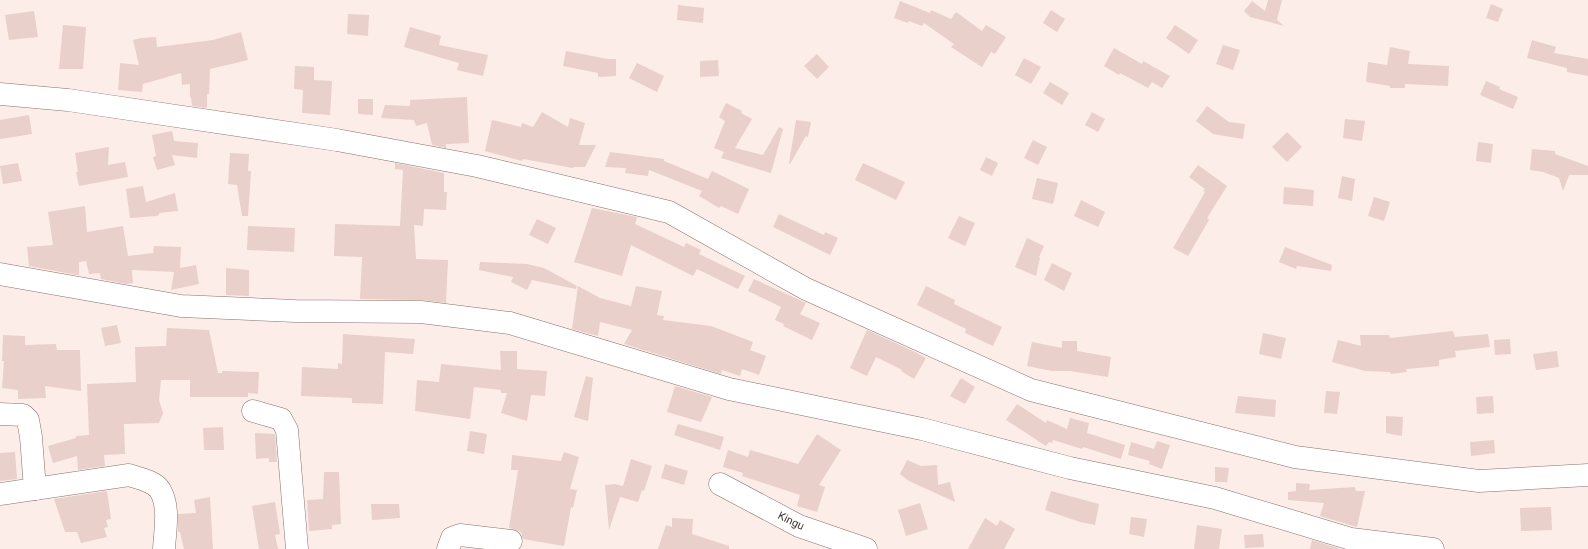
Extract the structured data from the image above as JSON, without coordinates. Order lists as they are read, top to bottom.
{
  "streets": {
    "street": ["Kingu"]
  }
}
